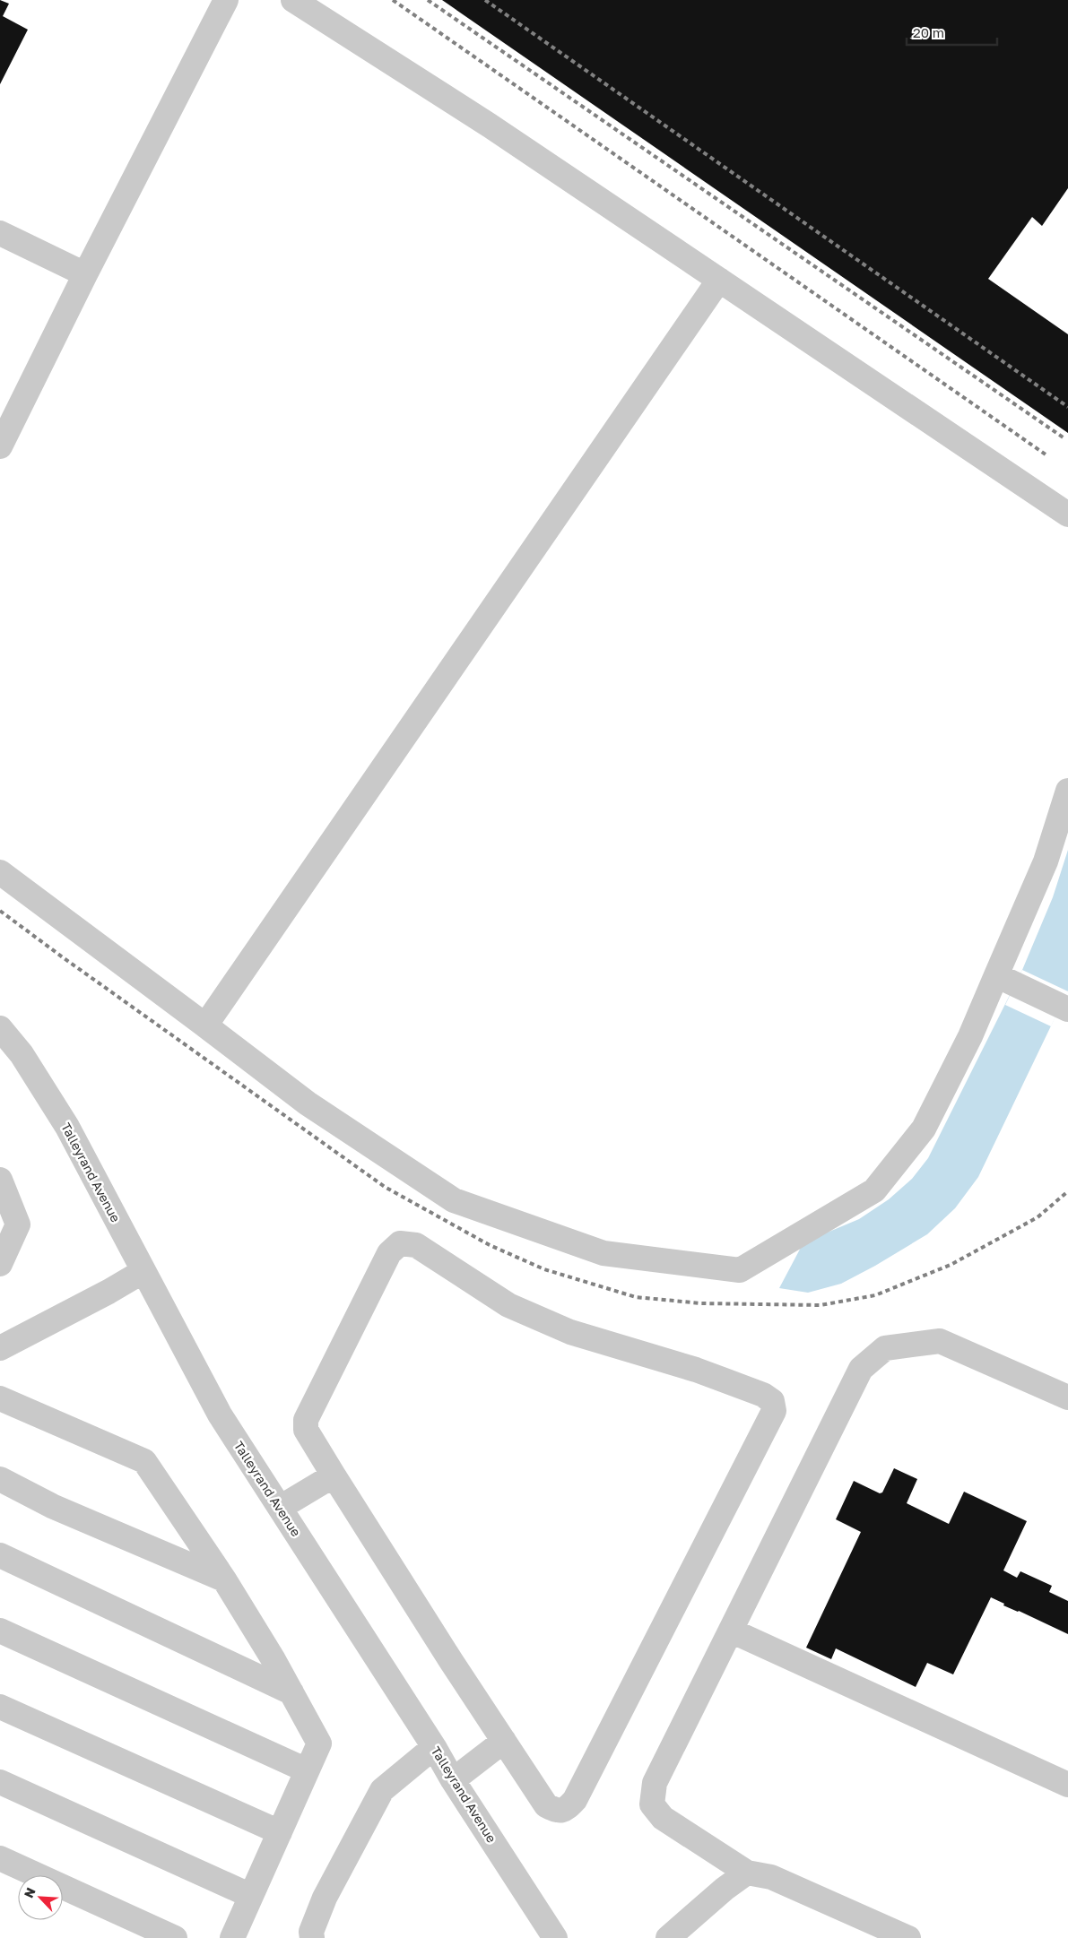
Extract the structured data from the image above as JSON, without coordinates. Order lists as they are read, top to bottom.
{
  "streets": {
    "street": ["Talleyrand Avenue"]
  },
  "scale_bar": "20 m",
  "north": "top left"
}
